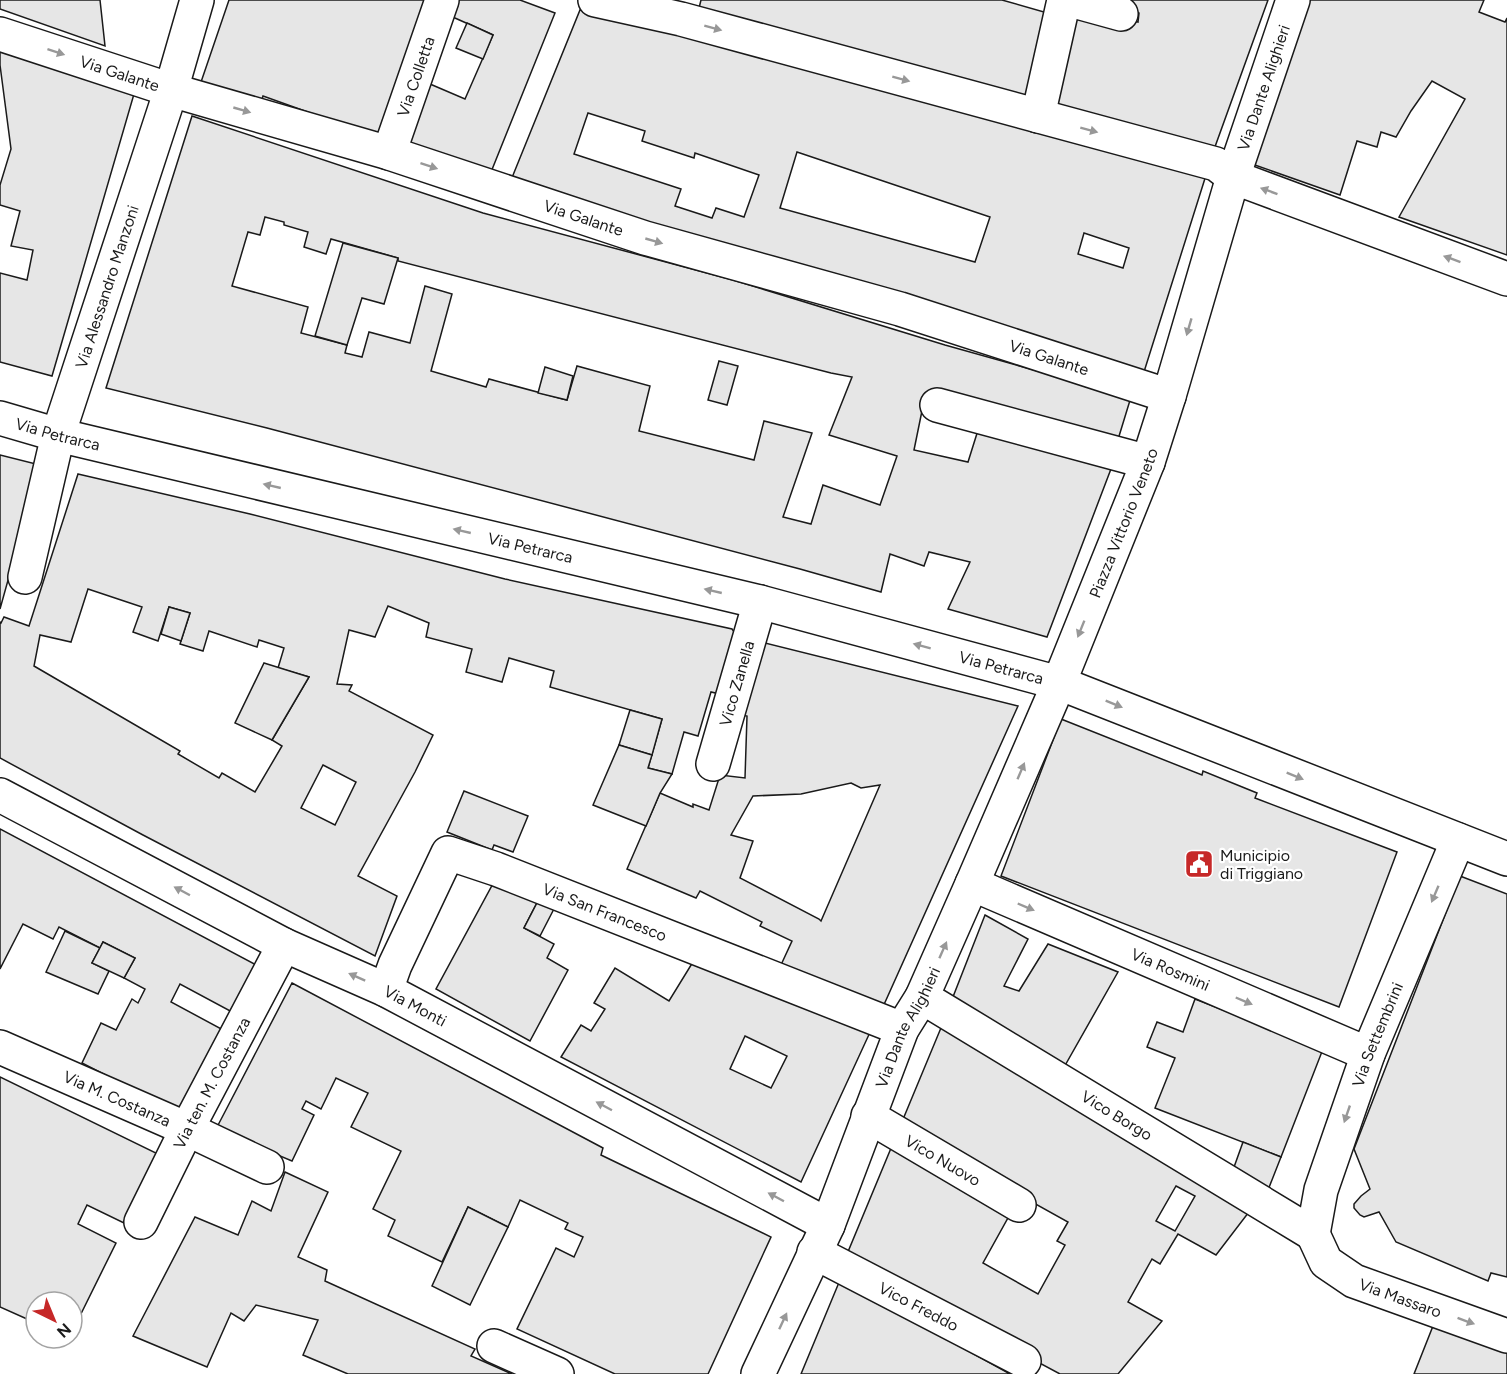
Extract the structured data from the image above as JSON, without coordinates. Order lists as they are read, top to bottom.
{
  "streets": {
    "street": [
      "Via Galante",
      "Via Colletta",
      "Via Dante Alighieri",
      "Via Alessandro Manzoni",
      "Via Petrarca",
      "Piazza Vittorio Veneto",
      "Vico Zanella",
      "Via San Francesco",
      "Via Rosmini",
      "Via Monti",
      "Via Settembrini",
      "Via ten. M. Costanza",
      "Via M. Costanza",
      "Vico Borgo",
      "Vico Nuovo",
      "Via Massaro",
      "Vico Freddo"
    ]
  },
  "crossings": [
    ["Via Galante", "Via Colletta"],
    ["Via Galante", "Via Alessandro Manzoni"],
    ["Via Galante", "Piazza Vittorio Veneto"],
    ["Via Dante Alighieri", "Via Petrarca"],
    ["Via Dante Alighieri", "Piazza Vittorio Veneto"],
    ["Via Dante Alighieri", "Via San Francesco"],
    ["Via Dante Alighieri", "Via Rosmini"],
    ["Via Dante Alighieri", "Via Monti"],
    ["Via Dante Alighieri", "Vico Borgo"],
    ["Via Dante Alighieri", "Vico Nuovo"],
    ["Via Dante Alighieri", "Vico Freddo"],
    ["Via Alessandro Manzoni", "Via Petrarca"],
    ["Via Petrarca", "Piazza Vittorio Veneto"],
    ["Via Petrarca", "Vico Zanella"],
    ["Via San Francesco", "Via Monti"],
    ["Via Rosmini", "Via Settembrini"],
    ["Via Monti", "Via ten. M. Costanza"],
    ["Via Monti", "Vico Freddo"],
    ["Via Settembrini", "Vico Borgo"],
    ["Via Settembrini", "Via Massaro"],
    ["Via ten. M. Costanza", "Via M. Costanza"],
    ["Vico Borgo", "Via Massaro"]
  ],
  "one_way": [
    "Via Dante Alighieri",
    "Via Petrarca",
    "Piazza Vittorio Veneto",
    "Via Monti",
    "Via Settembrini",
    "Via Massaro"
  ],
  "places": {
    "public building": ["Municipio di Triggiano"]
  },
  "north": "bottom right"
}
